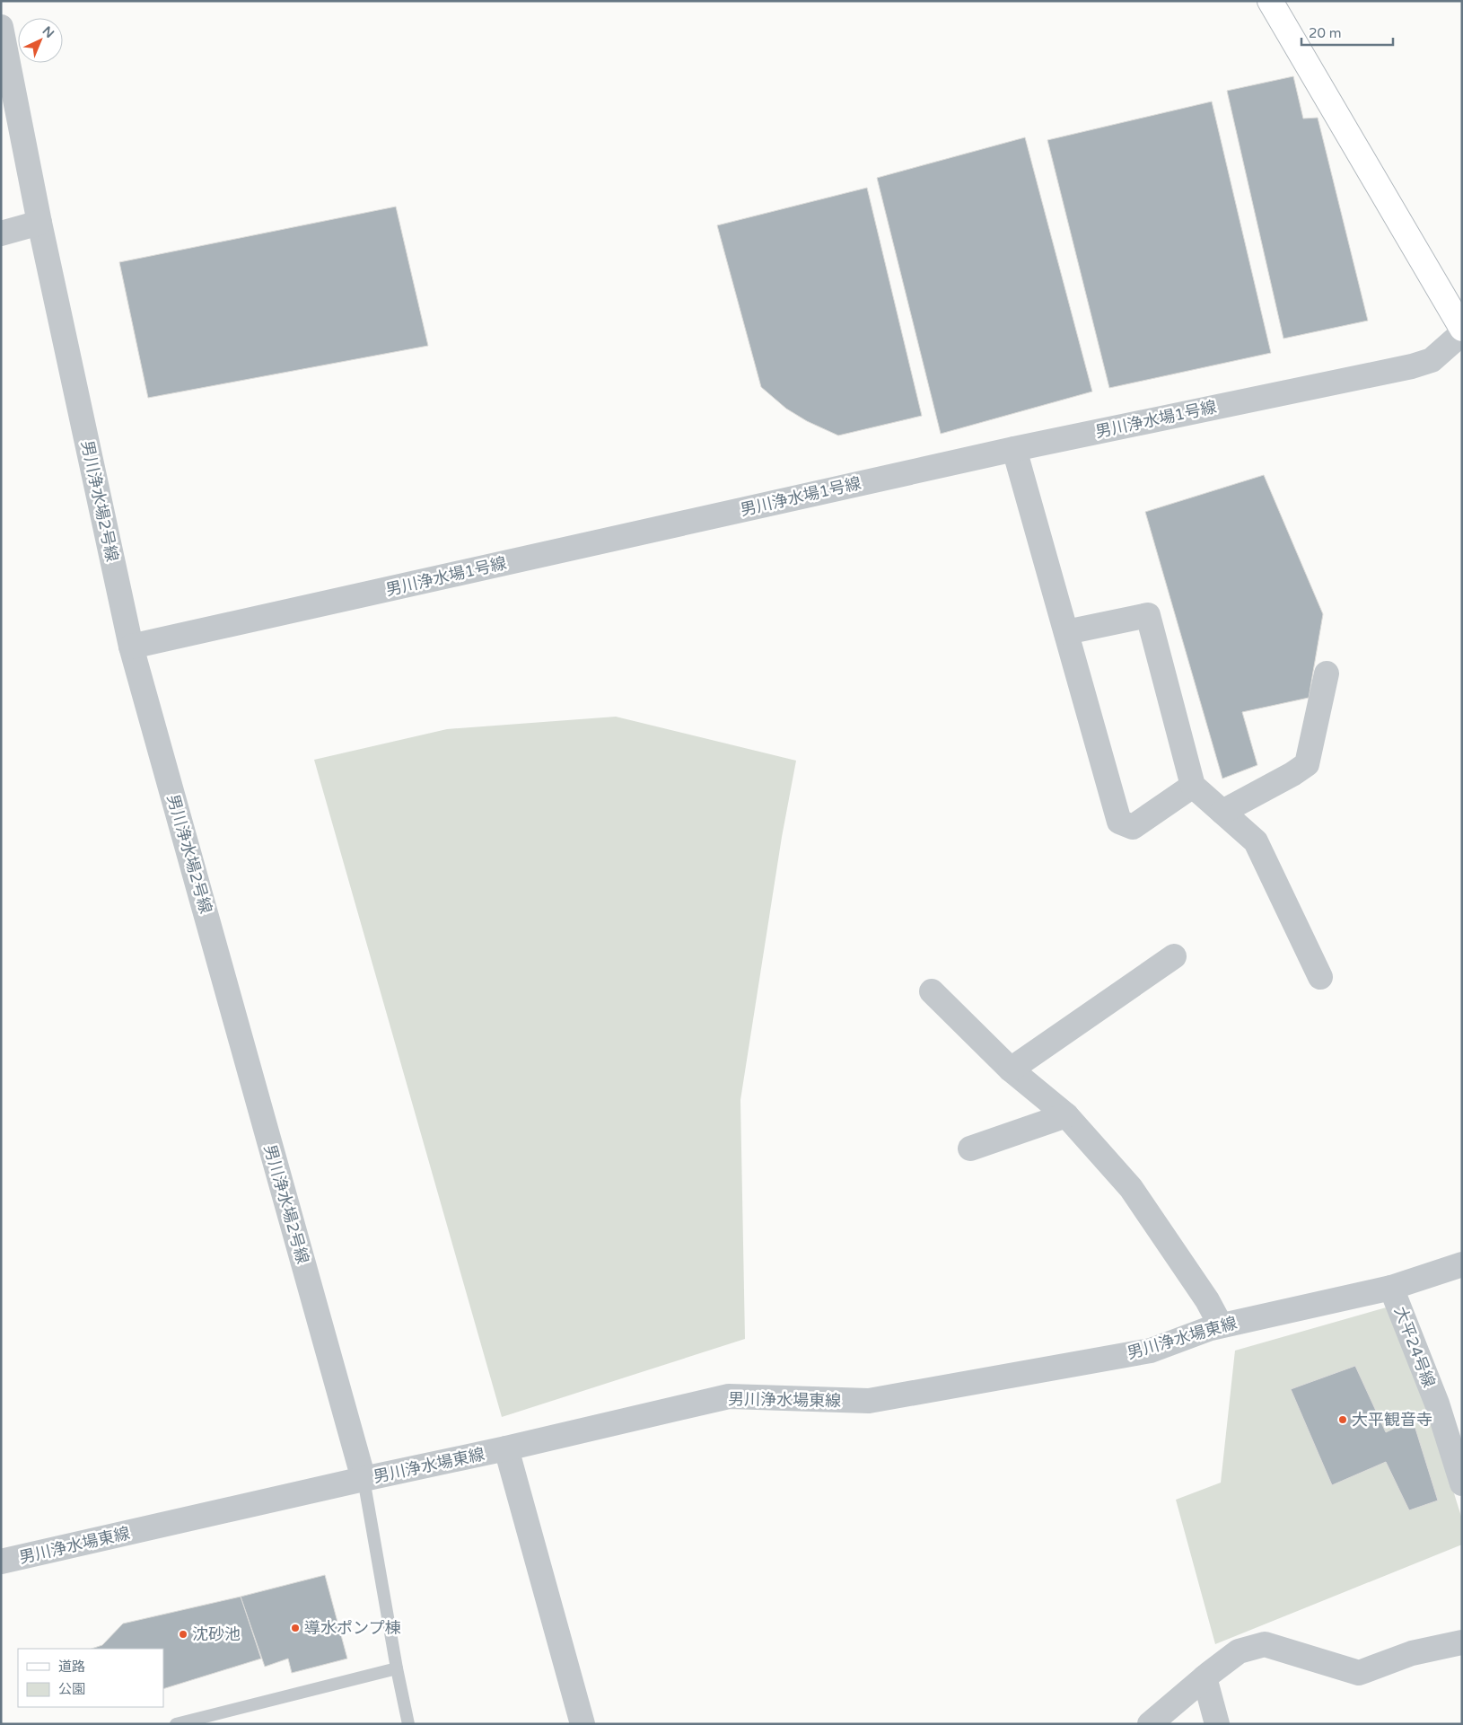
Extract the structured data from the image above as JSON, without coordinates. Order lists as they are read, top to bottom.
{
  "streets": {
    "street": [
      "男川浄水場1号線",
      "男川浄水場2号線",
      "男川浄水場東線",
      "大平24号線"
    ]
  },
  "crossings": [
    ["男川浄水場1号線", "男川浄水場2号線"],
    ["男川浄水場2号線", "男川浄水場東線"],
    ["男川浄水場東線", "大平24号線"]
  ],
  "places": ["大平観音寺", "導水ポンプ棟", "沈砂池"],
  "legend": ["道路", "公園"],
  "scale_bar": "20 m",
  "north": "top right"
}
